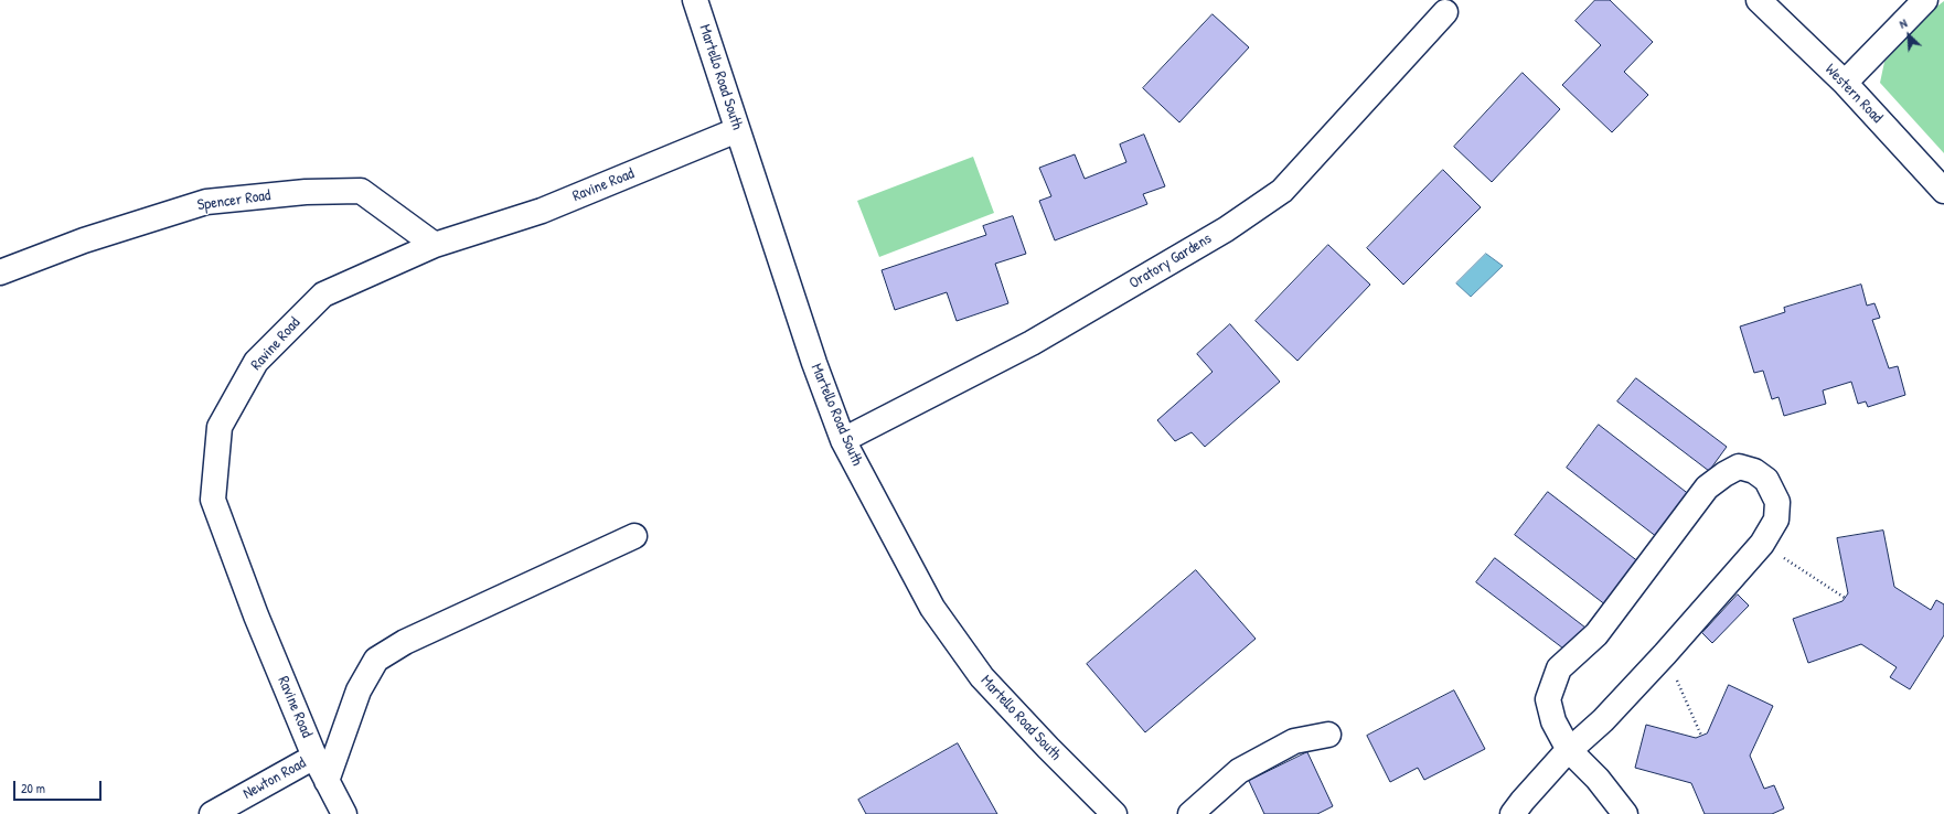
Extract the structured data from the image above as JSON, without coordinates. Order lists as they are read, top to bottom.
{
  "streets": {
    "street": [
      "Martello Road South",
      "Western Road",
      "Ravine Road",
      "Spencer Road",
      "Oratory Gardens",
      "Newton Road"
    ]
  },
  "crossings": [
    ["Martello Road South", "Ravine Road"],
    ["Martello Road South", "Oratory Gardens"],
    ["Ravine Road", "Spencer Road"],
    ["Ravine Road", "Newton Road"]
  ],
  "scale_bar": "20 m",
  "north": "top left"
}
